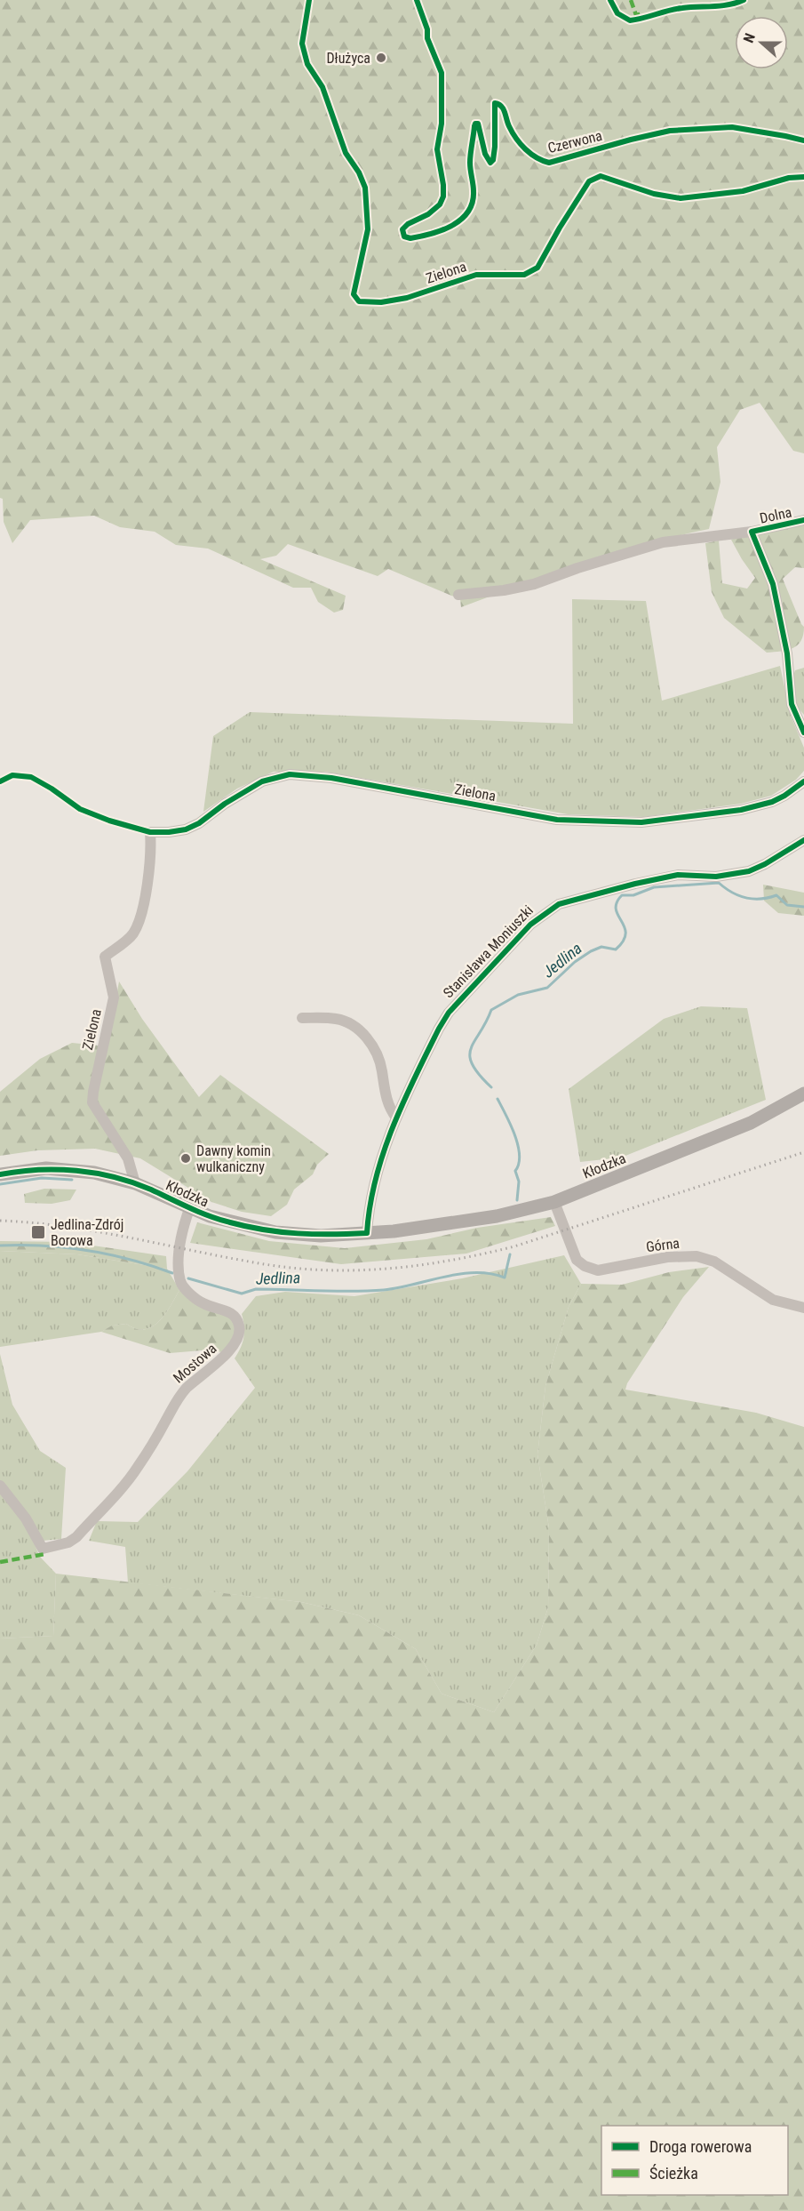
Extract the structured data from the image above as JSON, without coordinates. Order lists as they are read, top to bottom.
{
  "streets": {
    "main road": ["Kłodzka"],
    "street": [
      "Zielona",
      "Dolna",
      "Stanisława Moniuszki",
      "Górna",
      "Mostowa"
    ],
    "cycle path": ["Czerwona"]
  },
  "crossings": [
    ["Zielona", "Kłodzka"],
    ["Stanisława Moniuszki", "Kłodzka"],
    ["Kłodzka", "Górna"],
    ["Kłodzka", "Mostowa"]
  ],
  "water": ["Jedlina"],
  "places": {
    "other": ["Dłużyca", "Dawny komin wulkaniczny"],
    "transit": ["Jedlina-Zdrój Borowa"]
  },
  "legend": ["Droga rowerowa", "Ścieżka"],
  "north": "left"
}
